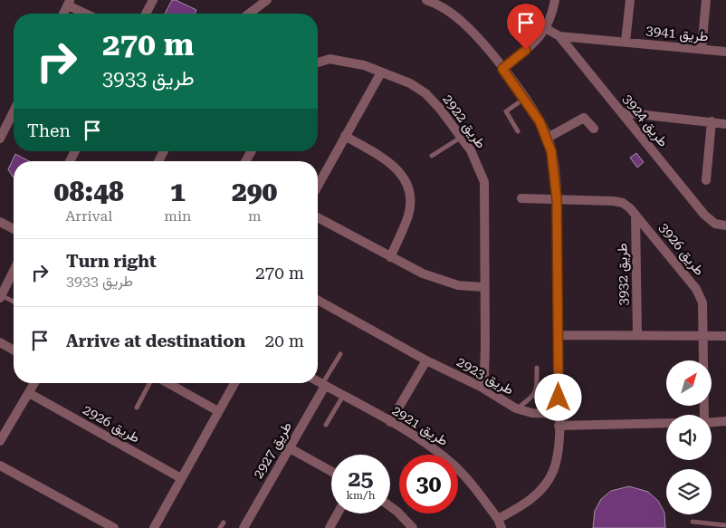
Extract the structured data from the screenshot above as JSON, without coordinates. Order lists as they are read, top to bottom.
{
  "streets": {
    "street": [
      "طريق 3941",
      "طريق 3924",
      "طريق 2922",
      "طريق 3926",
      "طريق 3932",
      "طريق 2923",
      "طريق 2926",
      "طريق 2921",
      "طريق 2927"
    ]
  },
  "crossings": [
    ["طريق 3941", "طريق 3924"],
    ["طريق 2922", "طريق 2923"],
    ["طريق 3926", "طريق 3932"],
    ["طريق 2921", "طريق 2927"]
  ],
  "north": "top right",
  "page": {
    "turn": ["270 m", "طريق 3933"],
    "then": "Then",
    "eta": [
      "08:48",
      "Arrival",
      "1",
      "min",
      "290",
      "m"
    ],
    "list": [
      {
        "name": "Turn right",
        "note": "طريق 3933",
        "value": "270 m"
      },
      {
        "name": "Arrive at destination",
        "value": "20 m"
      }
    ],
    "speed": "25 km/h",
    "limit": "30"
  }
}
